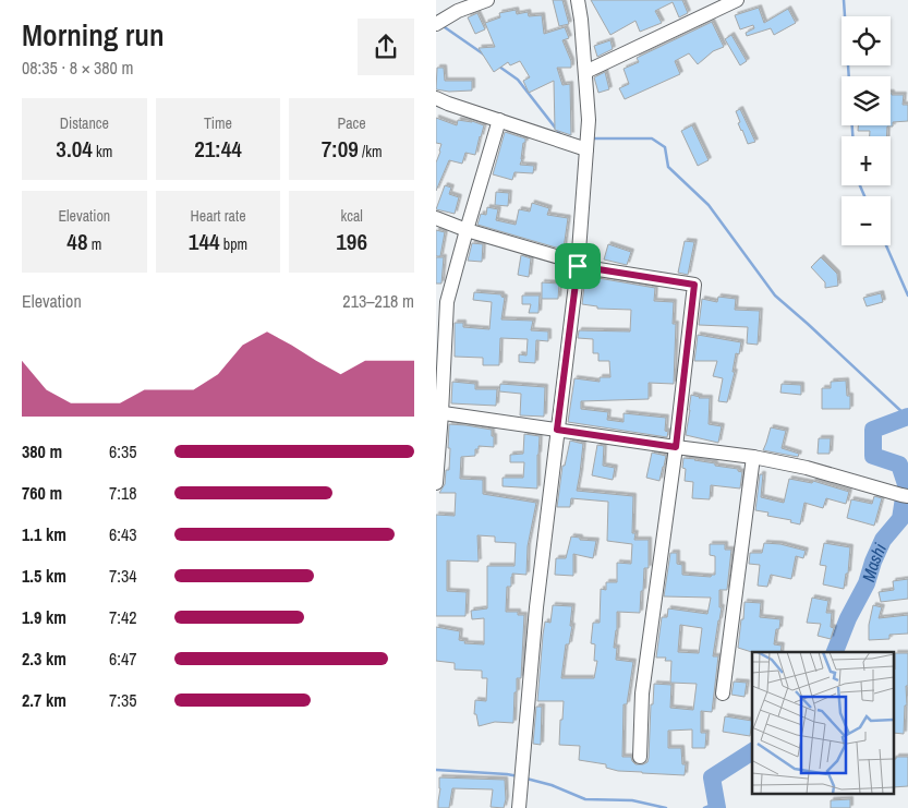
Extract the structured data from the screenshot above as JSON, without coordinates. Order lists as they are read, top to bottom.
{
  "water": ["Mashi"],
  "page": {
    "heading": ["Morning run", "08:35 · 8 × 380 m"],
    "map_buttons": ["+", "−"],
    "stats": [
      ["Distance", "3.04 km"],
      ["Time", "21:44"],
      ["Pace", "7:09 /km"],
      ["Elevation", "48 m"],
      ["Heart rate", "144 bpm"],
      ["kcal", "196"]
    ],
    "chart": ["Elevation", "213–218 m"],
    "list": [
      {
        "name": "380 m",
        "note": "6:35"
      },
      {
        "name": "760 m",
        "note": "7:18"
      },
      {
        "name": "1.1 km",
        "note": "6:43"
      },
      {
        "name": "1.5 km",
        "note": "7:34"
      },
      {
        "name": "1.9 km",
        "note": "7:42"
      },
      {
        "name": "2.3 km",
        "note": "6:47"
      },
      {
        "name": "2.7 km",
        "note": "7:35"
      }
    ]
  }
}
